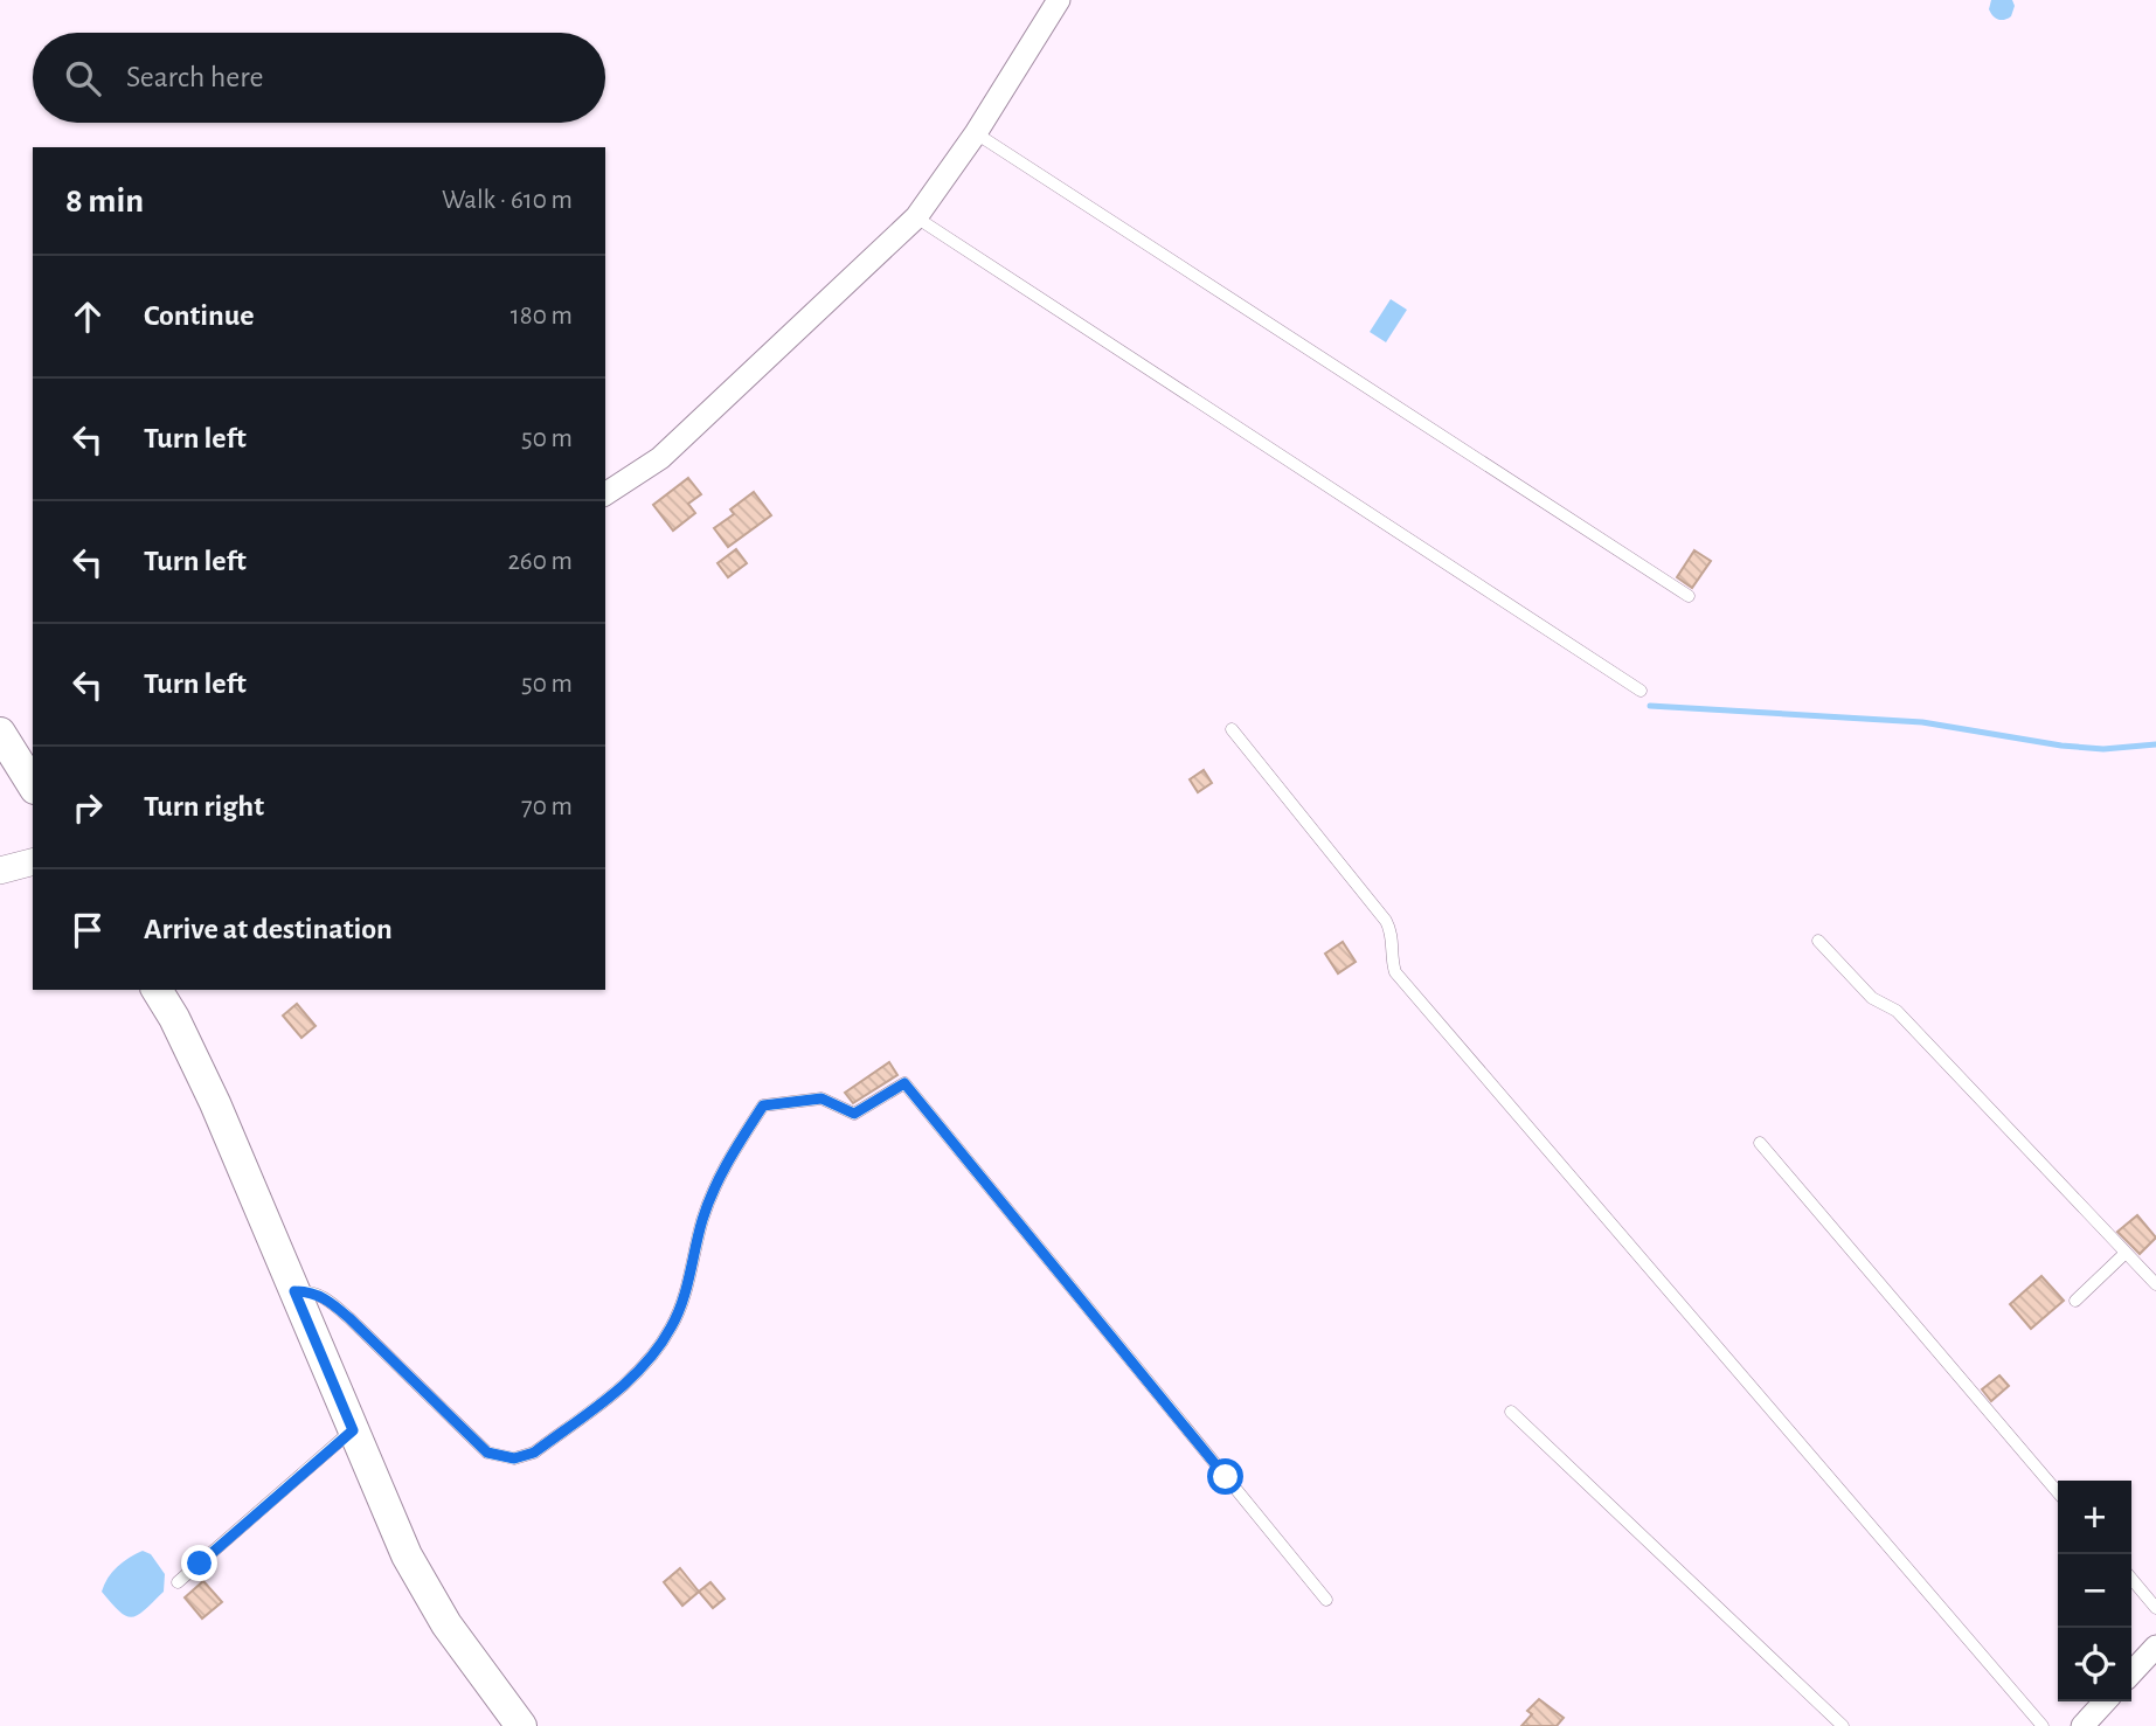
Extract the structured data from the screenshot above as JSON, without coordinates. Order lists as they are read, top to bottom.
{
  "page": {
    "search": "Search here",
    "heading": ["8 min", "Walk · 610 m"],
    "list": [
      ["Continue", "180 m"],
      ["Turn left", "50 m"],
      ["Turn left", "260 m"],
      ["Turn left", "50 m"],
      ["Turn right", "70 m"],
      "Arrive at destination"
    ],
    "map_buttons": ["+", "−"]
  }
}
